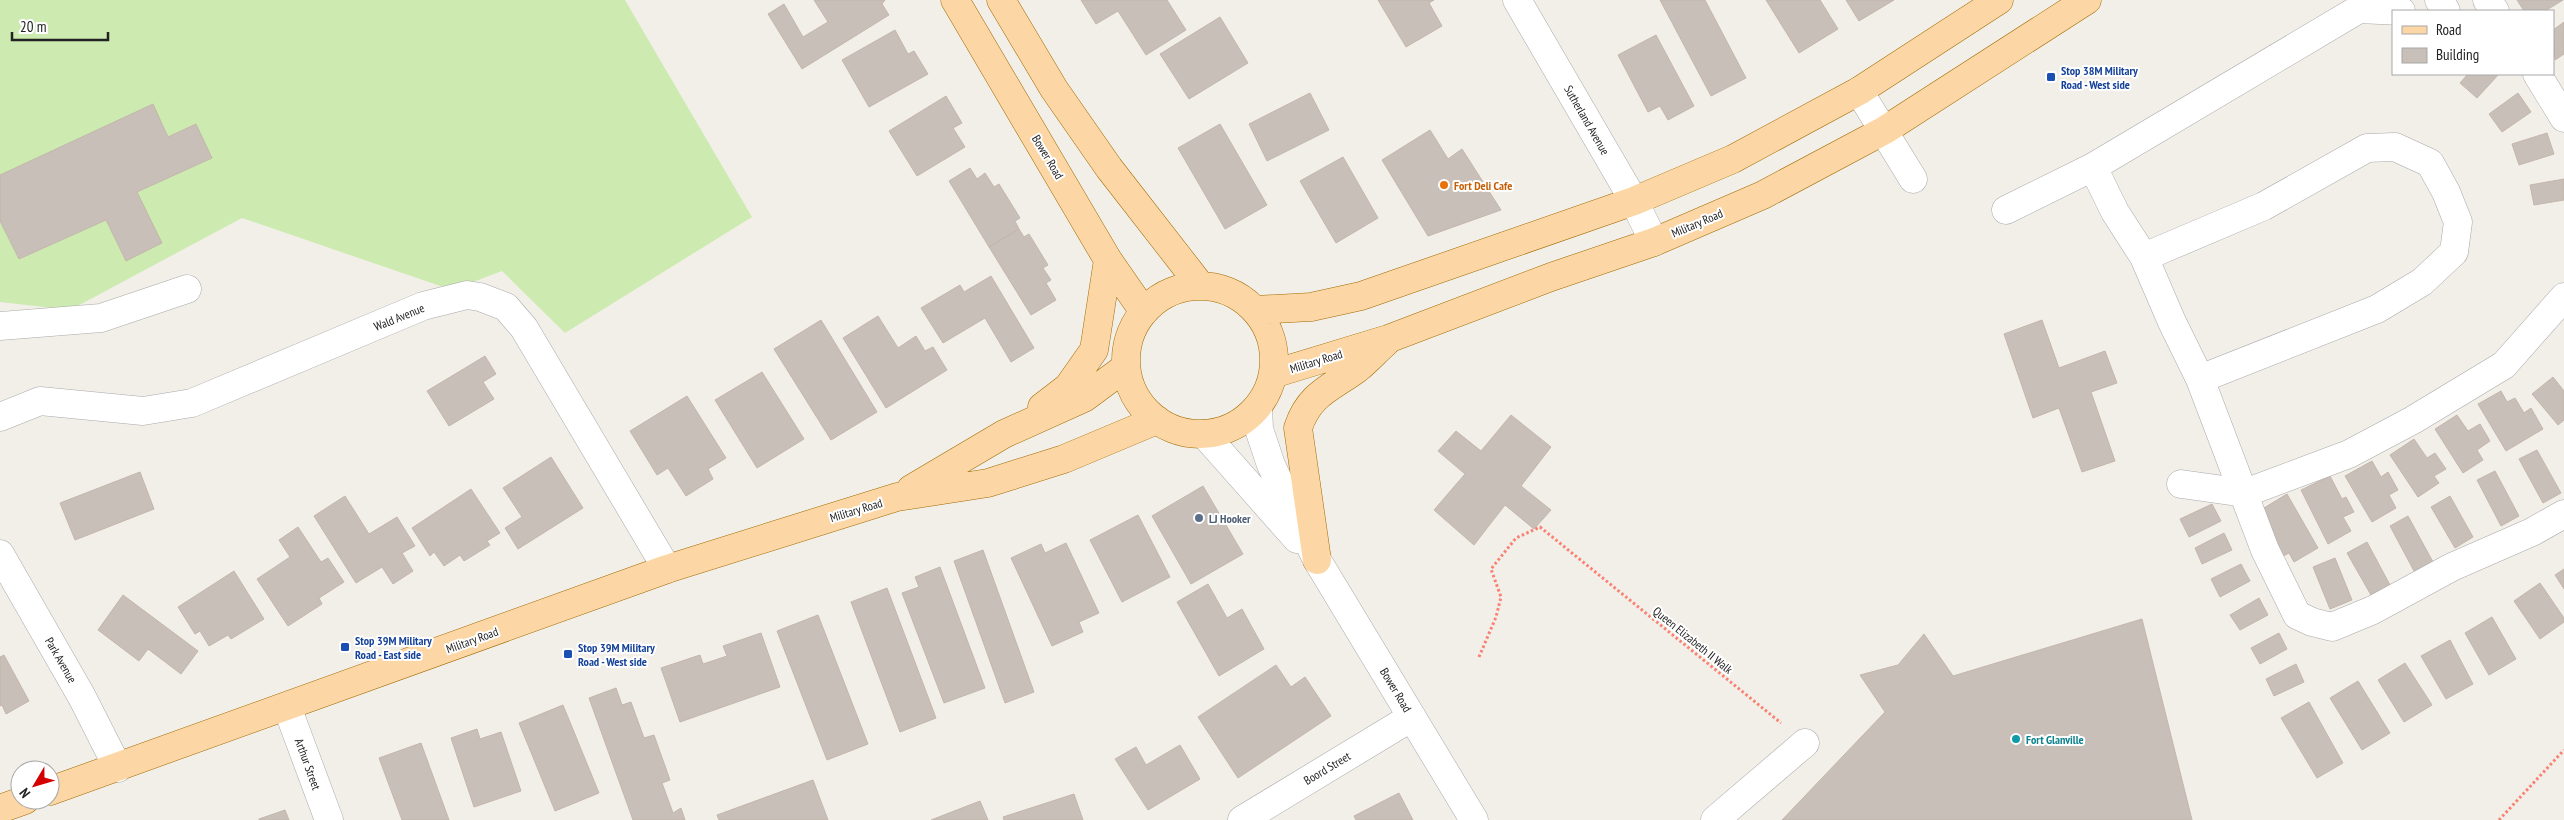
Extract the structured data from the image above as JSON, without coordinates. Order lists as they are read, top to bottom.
{
  "streets": {
    "main road": ["Bower Road", "Military Road"],
    "street": [
      "Sutherland Avenue",
      "Wald Avenue",
      "Park Avenue",
      "Arthur Street",
      "Boord Street"
    ],
    "path": ["Queen Elizabeth II Walk"]
  },
  "crossings": [
    ["Sutherland Avenue", "Military Road"],
    ["Bower Road", "Military Road"],
    ["Bower Road", "Boord Street"],
    ["Military Road", "Wald Avenue"],
    ["Military Road", "Park Avenue"],
    ["Military Road", "Arthur Street"]
  ],
  "places": {
    "transit": ["Stop 38M Military Road - West side", "Stop 39M Military Road - East side", "Stop 39M Military Road - West side"],
    "other": ["Fort Deli Cafe", "LJ Hooker", "Fort Glanville"]
  },
  "legend": ["Road", "Building"],
  "scale_bar": "20 m",
  "north": "bottom left"
}
